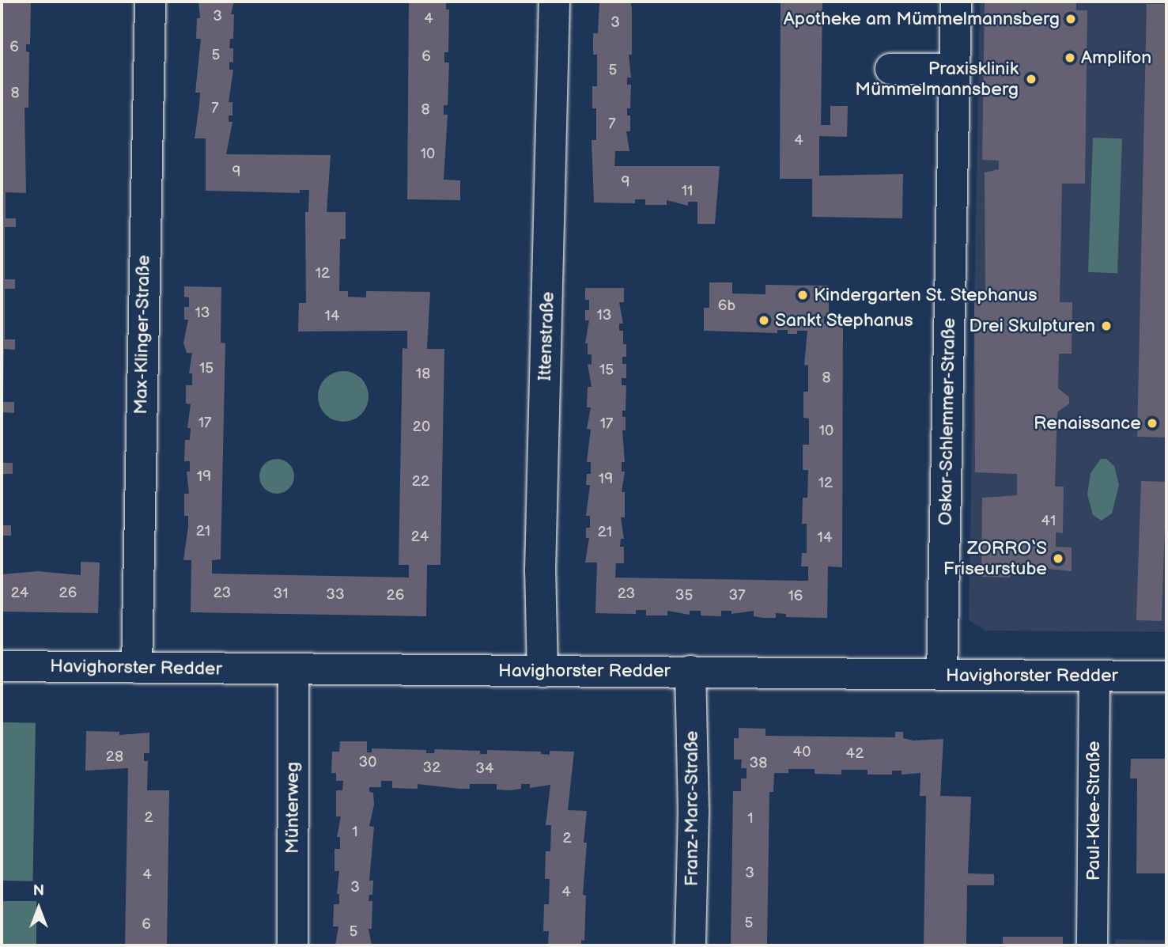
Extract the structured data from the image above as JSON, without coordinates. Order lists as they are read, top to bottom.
{
  "streets": {
    "street": [
      "Max-Klinger-Straße",
      "Ittenstraße",
      "Oskar-Schlemmer-Straße",
      "Havighorster Redder",
      "Münterweg",
      "Franz-Marc-Straße",
      "Paul-Klee-Straße"
    ]
  },
  "crossings": [
    ["Max-Klinger-Straße", "Havighorster Redder"],
    ["Ittenstraße", "Havighorster Redder"],
    ["Oskar-Schlemmer-Straße", "Havighorster Redder"],
    ["Havighorster Redder", "Münterweg"],
    ["Havighorster Redder", "Franz-Marc-Straße"],
    ["Havighorster Redder", "Paul-Klee-Straße"]
  ],
  "places": [
    "Apotheke am Mümmelmannsberg",
    "Amplifon",
    "Praxisklinik Mümmelmannsberg",
    "Kindergarten St. Stephanus",
    "Sankt Stephanus",
    "Drei Skulpturen",
    "Renaissance",
    "ZORRO‘S Friseurstube"
  ],
  "house_numbers": [
    "3",
    "4",
    "3",
    "6",
    "5",
    "6",
    "5",
    "8",
    "7",
    "8",
    "7",
    "4",
    "10",
    "9",
    "9",
    "11",
    "12",
    "6b",
    "13",
    "13",
    "14",
    "15",
    "15",
    "18",
    "8",
    "17",
    "17",
    "20",
    "10",
    "19",
    "19",
    "22",
    "12",
    "41",
    "21",
    "21",
    "24",
    "14",
    "24",
    "26",
    "23",
    "31",
    "23",
    "33",
    "26",
    "35",
    "37",
    "16",
    "40",
    "42",
    "28",
    "30",
    "38",
    "32",
    "34",
    "2",
    "1",
    "1",
    "2",
    "3",
    "4",
    "3",
    "4",
    "5",
    "6",
    "5"
  ],
  "north": "top"
}
